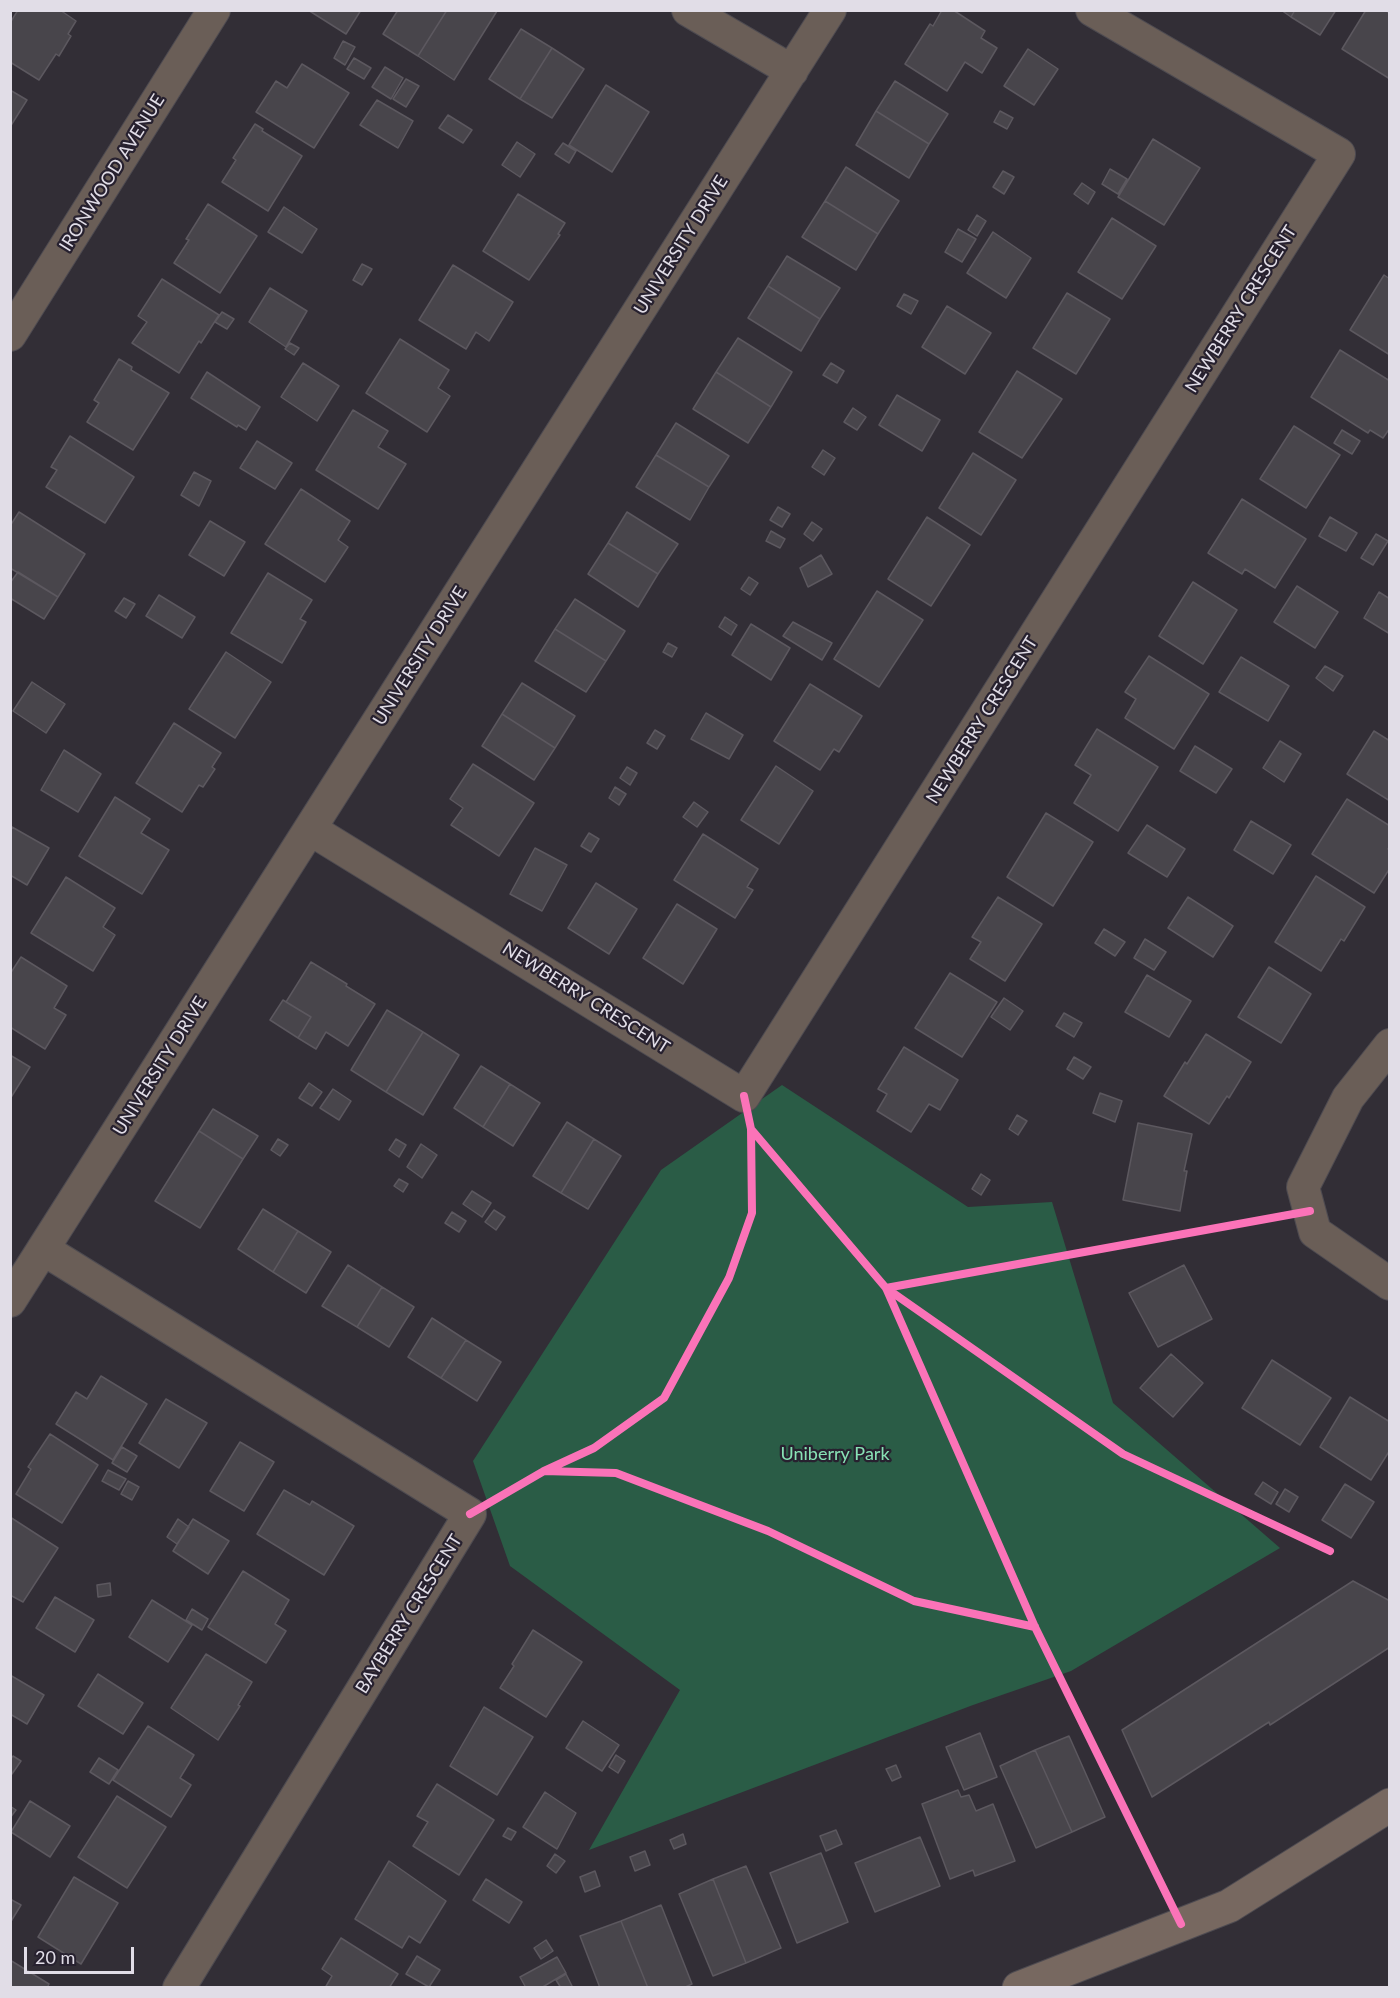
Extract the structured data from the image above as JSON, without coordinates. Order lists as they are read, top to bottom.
{
  "streets": {
    "street": [
      "IRONWOOD AVENUE",
      "UNIVERSITY DRIVE",
      "NEWBERRY CRESCENT",
      "BAYBERRY CRESCENT"
    ]
  },
  "crossings": [
    ["UNIVERSITY DRIVE", "NEWBERRY CRESCENT"],
    ["UNIVERSITY DRIVE", "BAYBERRY CRESCENT"]
  ],
  "parks": ["Uniberry Park"],
  "scale_bar": "20 m"
}
